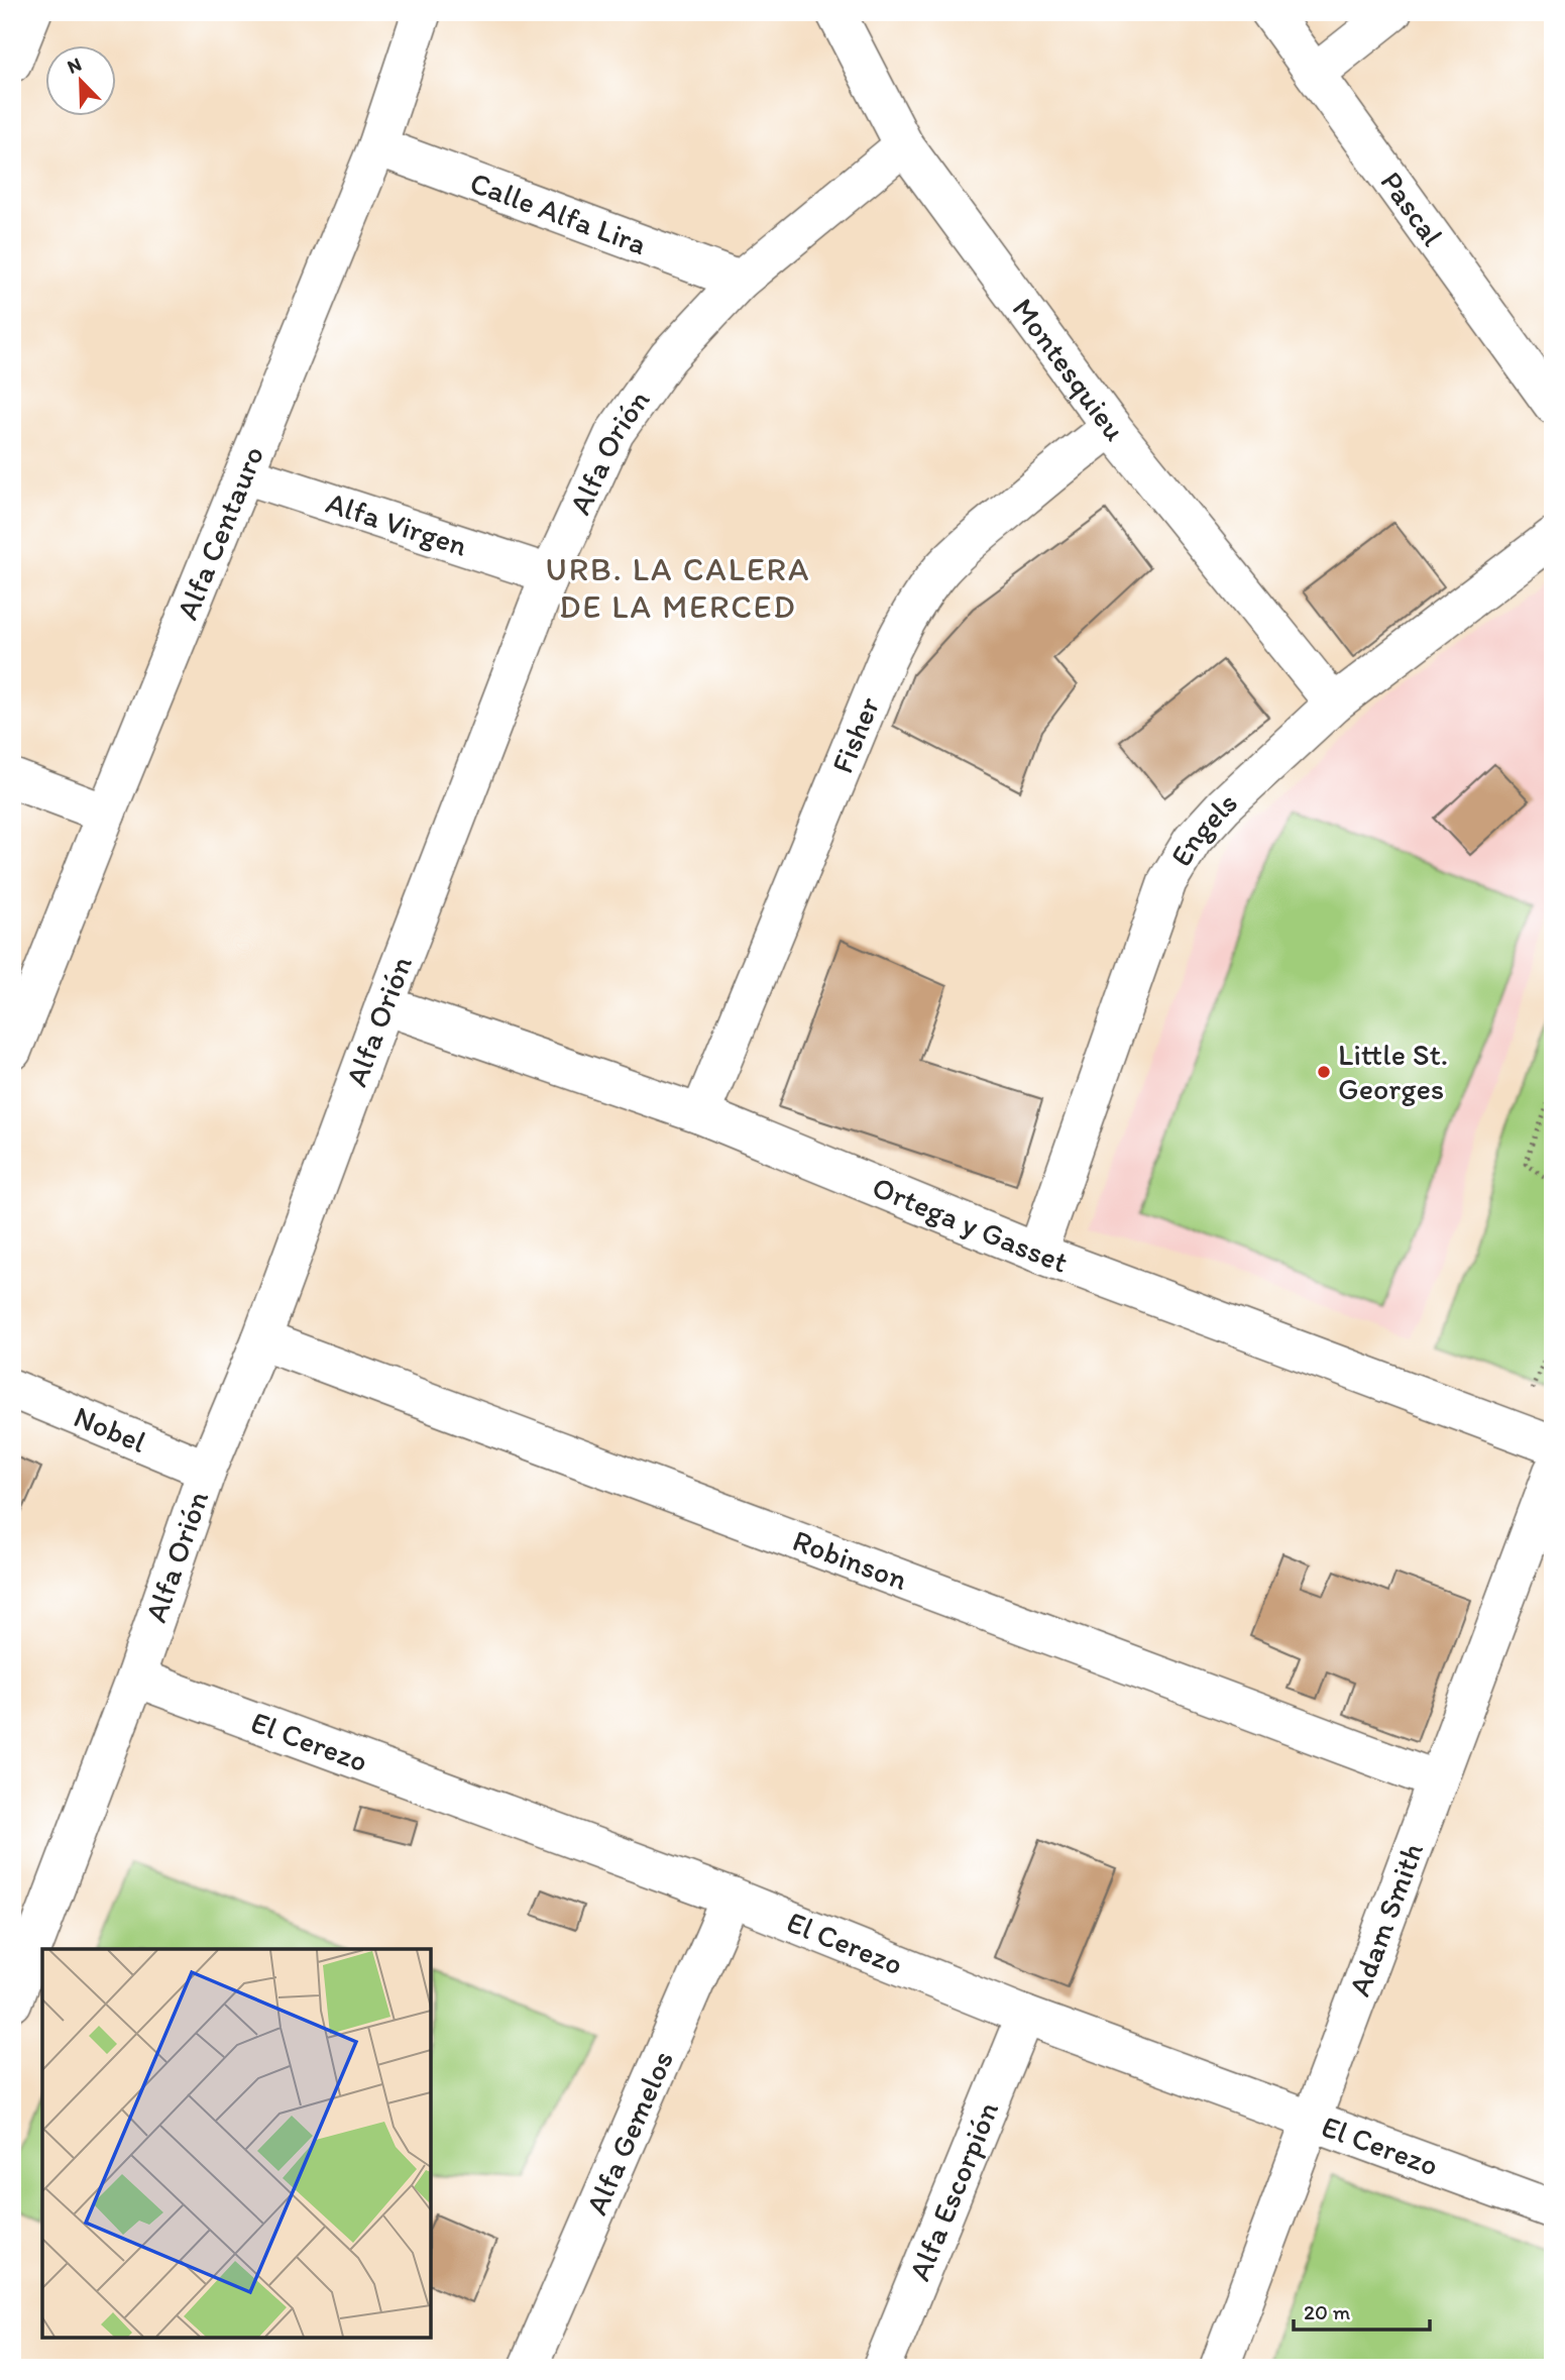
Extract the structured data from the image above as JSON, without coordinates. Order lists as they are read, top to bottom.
{
  "streets": {
    "street": [
      "Pascal",
      "Calle Alfa Lira",
      "Montesquieu",
      "Alfa Orión",
      "Alfa Virgen",
      "Alfa Centauro",
      "Fisher",
      "Engels",
      "Ortega y Gasset",
      "Nobel",
      "Robinson",
      "El Cerezo",
      "Adam Smith",
      "Alfa Gemelos",
      "Alfa Escorpión"
    ]
  },
  "crossings": [
    ["Calle Alfa Lira", "Alfa Orión"],
    ["Calle Alfa Lira", "Alfa Centauro"],
    ["Montesquieu", "Alfa Orión"],
    ["Montesquieu", "Fisher"],
    ["Montesquieu", "Engels"],
    ["Alfa Orión", "Alfa Virgen"],
    ["Alfa Orión", "Ortega y Gasset"],
    ["Alfa Orión", "Nobel"],
    ["Alfa Orión", "Robinson"],
    ["Alfa Orión", "El Cerezo"],
    ["Alfa Virgen", "Alfa Centauro"],
    ["Fisher", "Ortega y Gasset"],
    ["Engels", "Ortega y Gasset"],
    ["Robinson", "Adam Smith"],
    ["El Cerezo", "Adam Smith"],
    ["El Cerezo", "Alfa Gemelos"],
    ["El Cerezo", "Alfa Escorpión"]
  ],
  "districts": ["URB. LA CALERA DE LA MERCED"],
  "places": ["Little St. Georges"],
  "scale_bar": "20 m",
  "north": "top left"
}
